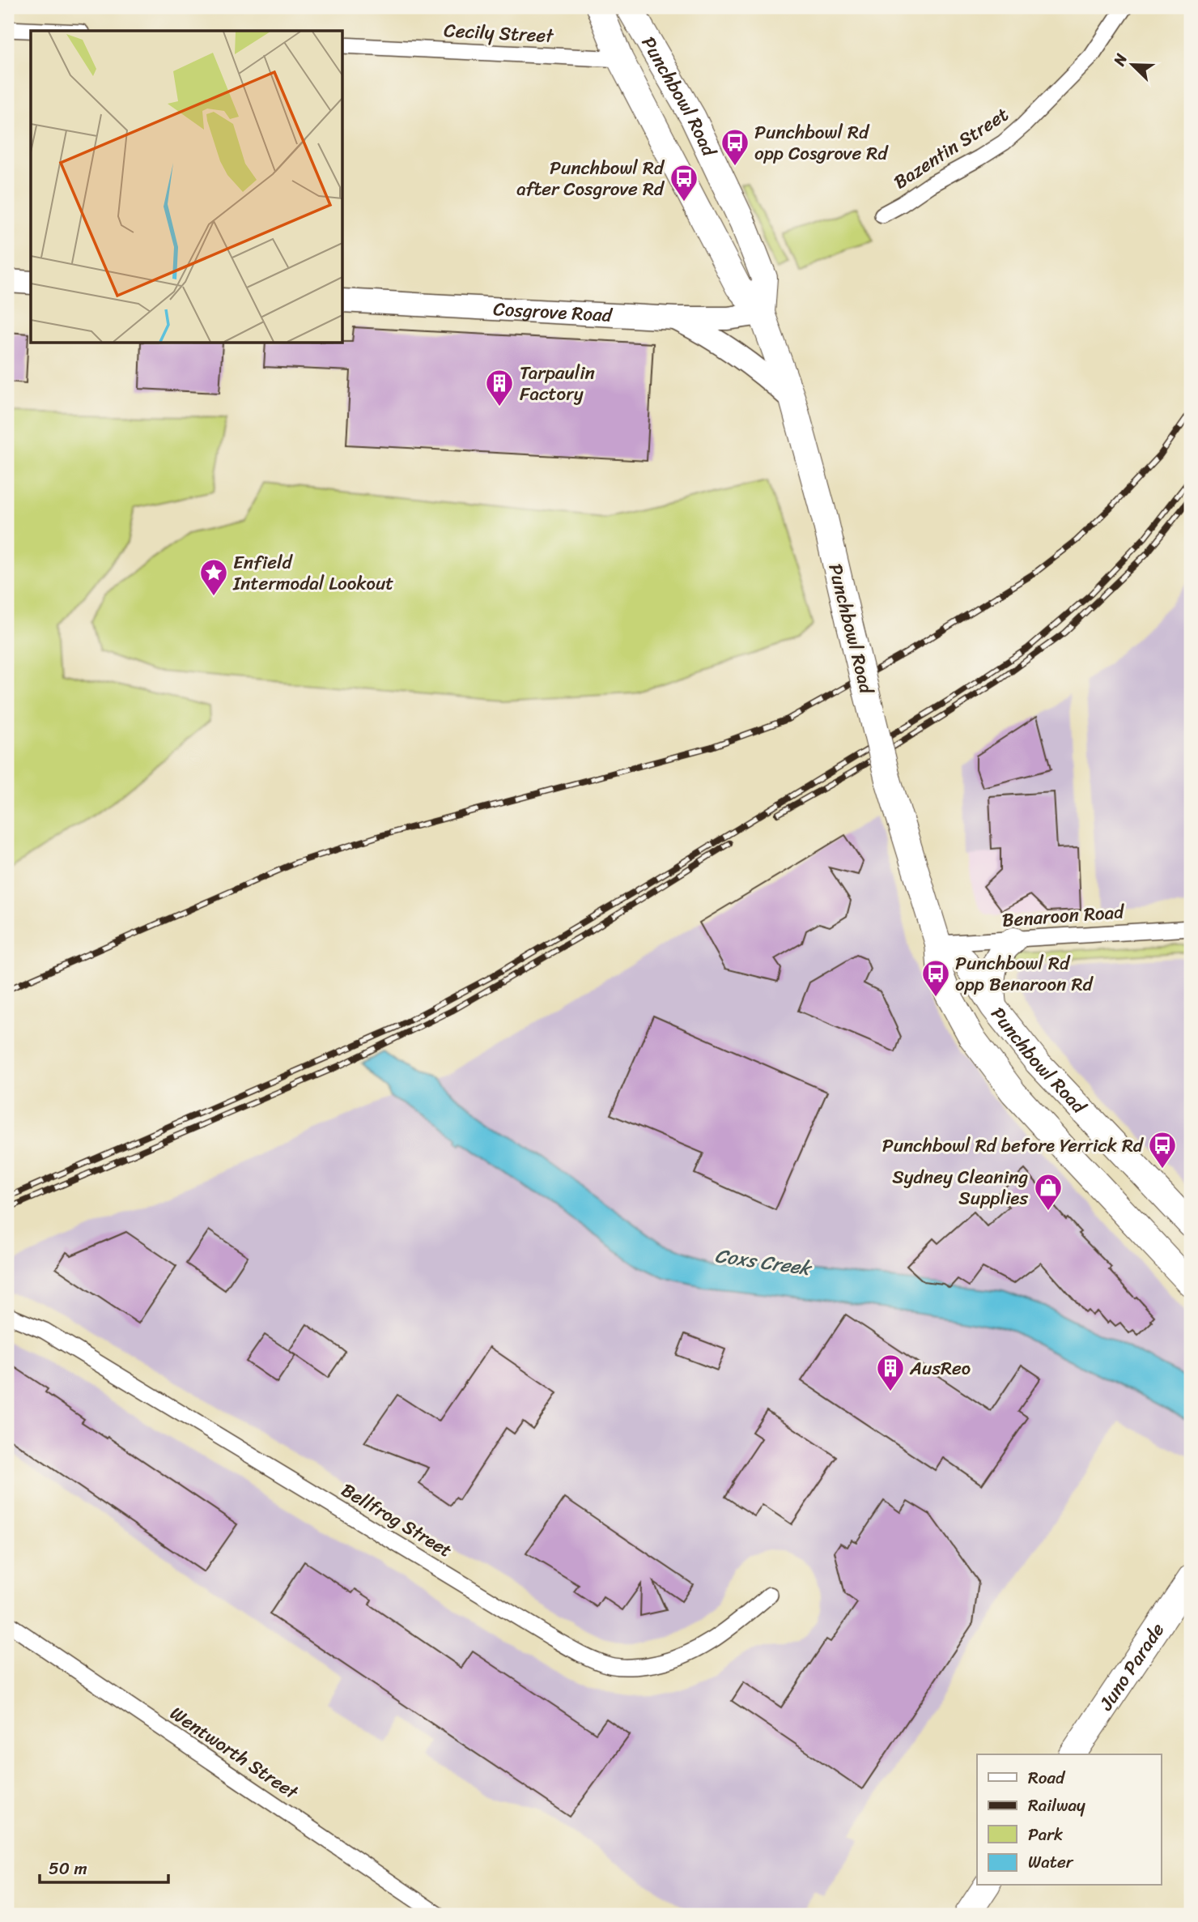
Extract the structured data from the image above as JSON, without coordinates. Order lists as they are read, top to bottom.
{
  "streets": {
    "main road": ["Punchbowl Road", "Cosgrove Road", "Juno Parade"],
    "street": [
      "Cecily Street",
      "Bazentin Street",
      "Benaroon Road",
      "Bellfrog Street",
      "Wentworth Street"
    ]
  },
  "crossings": [
    ["Cecily Street", "Punchbowl Road"],
    ["Punchbowl Road", "Cosgrove Road"],
    ["Punchbowl Road", "Benaroon Road"]
  ],
  "water": ["Coxs Creek"],
  "places": {
    "bus stop": [
      "Punchbowl Rd opp Cosgrove Rd",
      "Punchbowl Rd after Cosgrove Rd",
      "Punchbowl Rd opp Benaroon Rd",
      "Punchbowl Rd before Yerrick Rd"
    ],
    "building": ["Tarpaulin Factory", "AusReo"],
    "place": ["Enfield Intermodal Lookout"],
    "shop": ["Sydney Cleaning Supplies"]
  },
  "legend": [
    "Road",
    "Railway",
    "Park",
    "Water"
  ],
  "scale_bar": "50 m",
  "north": "top left"
}
